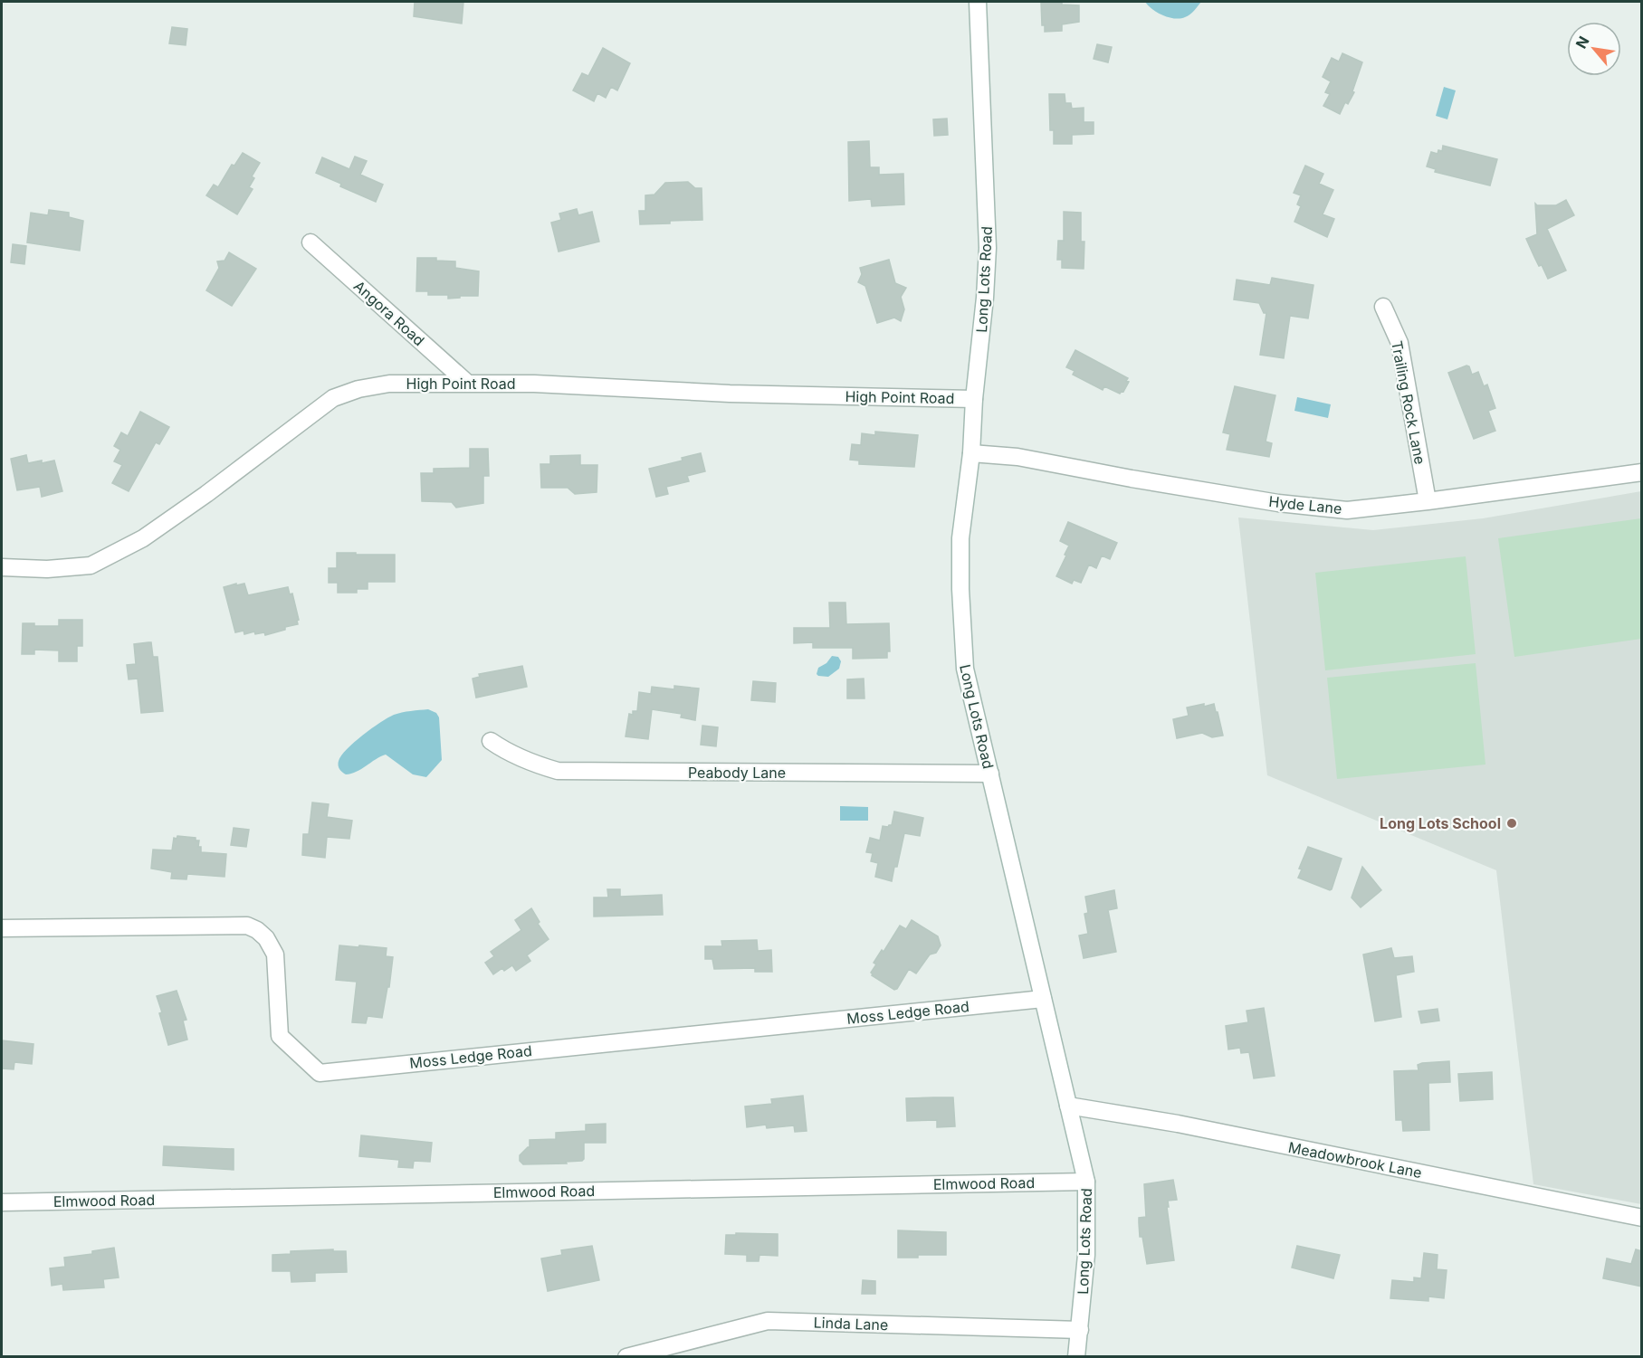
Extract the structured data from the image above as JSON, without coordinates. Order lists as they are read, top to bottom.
{
  "streets": {
    "street": [
      "Long Lots Road",
      "Angora Road",
      "High Point Road",
      "Trailing Rock Lane",
      "Hyde Lane",
      "Peabody Lane",
      "Moss Ledge Road",
      "Meadowbrook Lane",
      "Elmwood Road",
      "Linda Lane"
    ]
  },
  "crossings": [
    ["Long Lots Road", "High Point Road"],
    ["Long Lots Road", "Hyde Lane"],
    ["Long Lots Road", "Peabody Lane"],
    ["Long Lots Road", "Moss Ledge Road"],
    ["Long Lots Road", "Meadowbrook Lane"],
    ["Long Lots Road", "Elmwood Road"],
    ["Long Lots Road", "Linda Lane"],
    ["Angora Road", "High Point Road"],
    ["Trailing Rock Lane", "Hyde Lane"]
  ],
  "places": ["Long Lots School"],
  "north": "top left"
}
